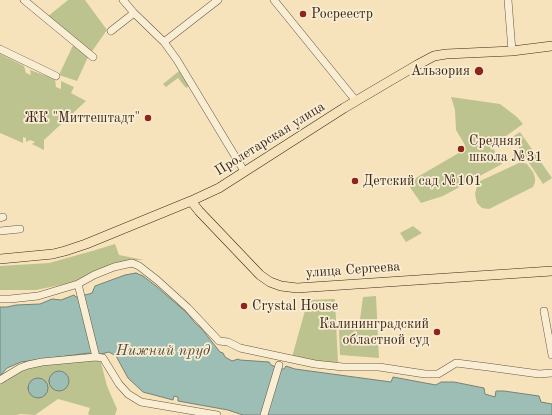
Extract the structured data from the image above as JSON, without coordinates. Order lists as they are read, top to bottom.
{
  "streets": {
    "main road": ["Пролетарская улица", "улица Сергеева"]
  },
  "crossings": [
    ["Пролетарская улица", "улица Сергеева"]
  ],
  "water": ["Нижний пруд"],
  "places": [
    "Росрeeстр",
    "Альзория",
    "ЖК \"Миттештадт\"",
    "Средняя школа №31",
    "Детский сад №101",
    "Crystal House",
    "Калининградский областной суд"
  ]
}
